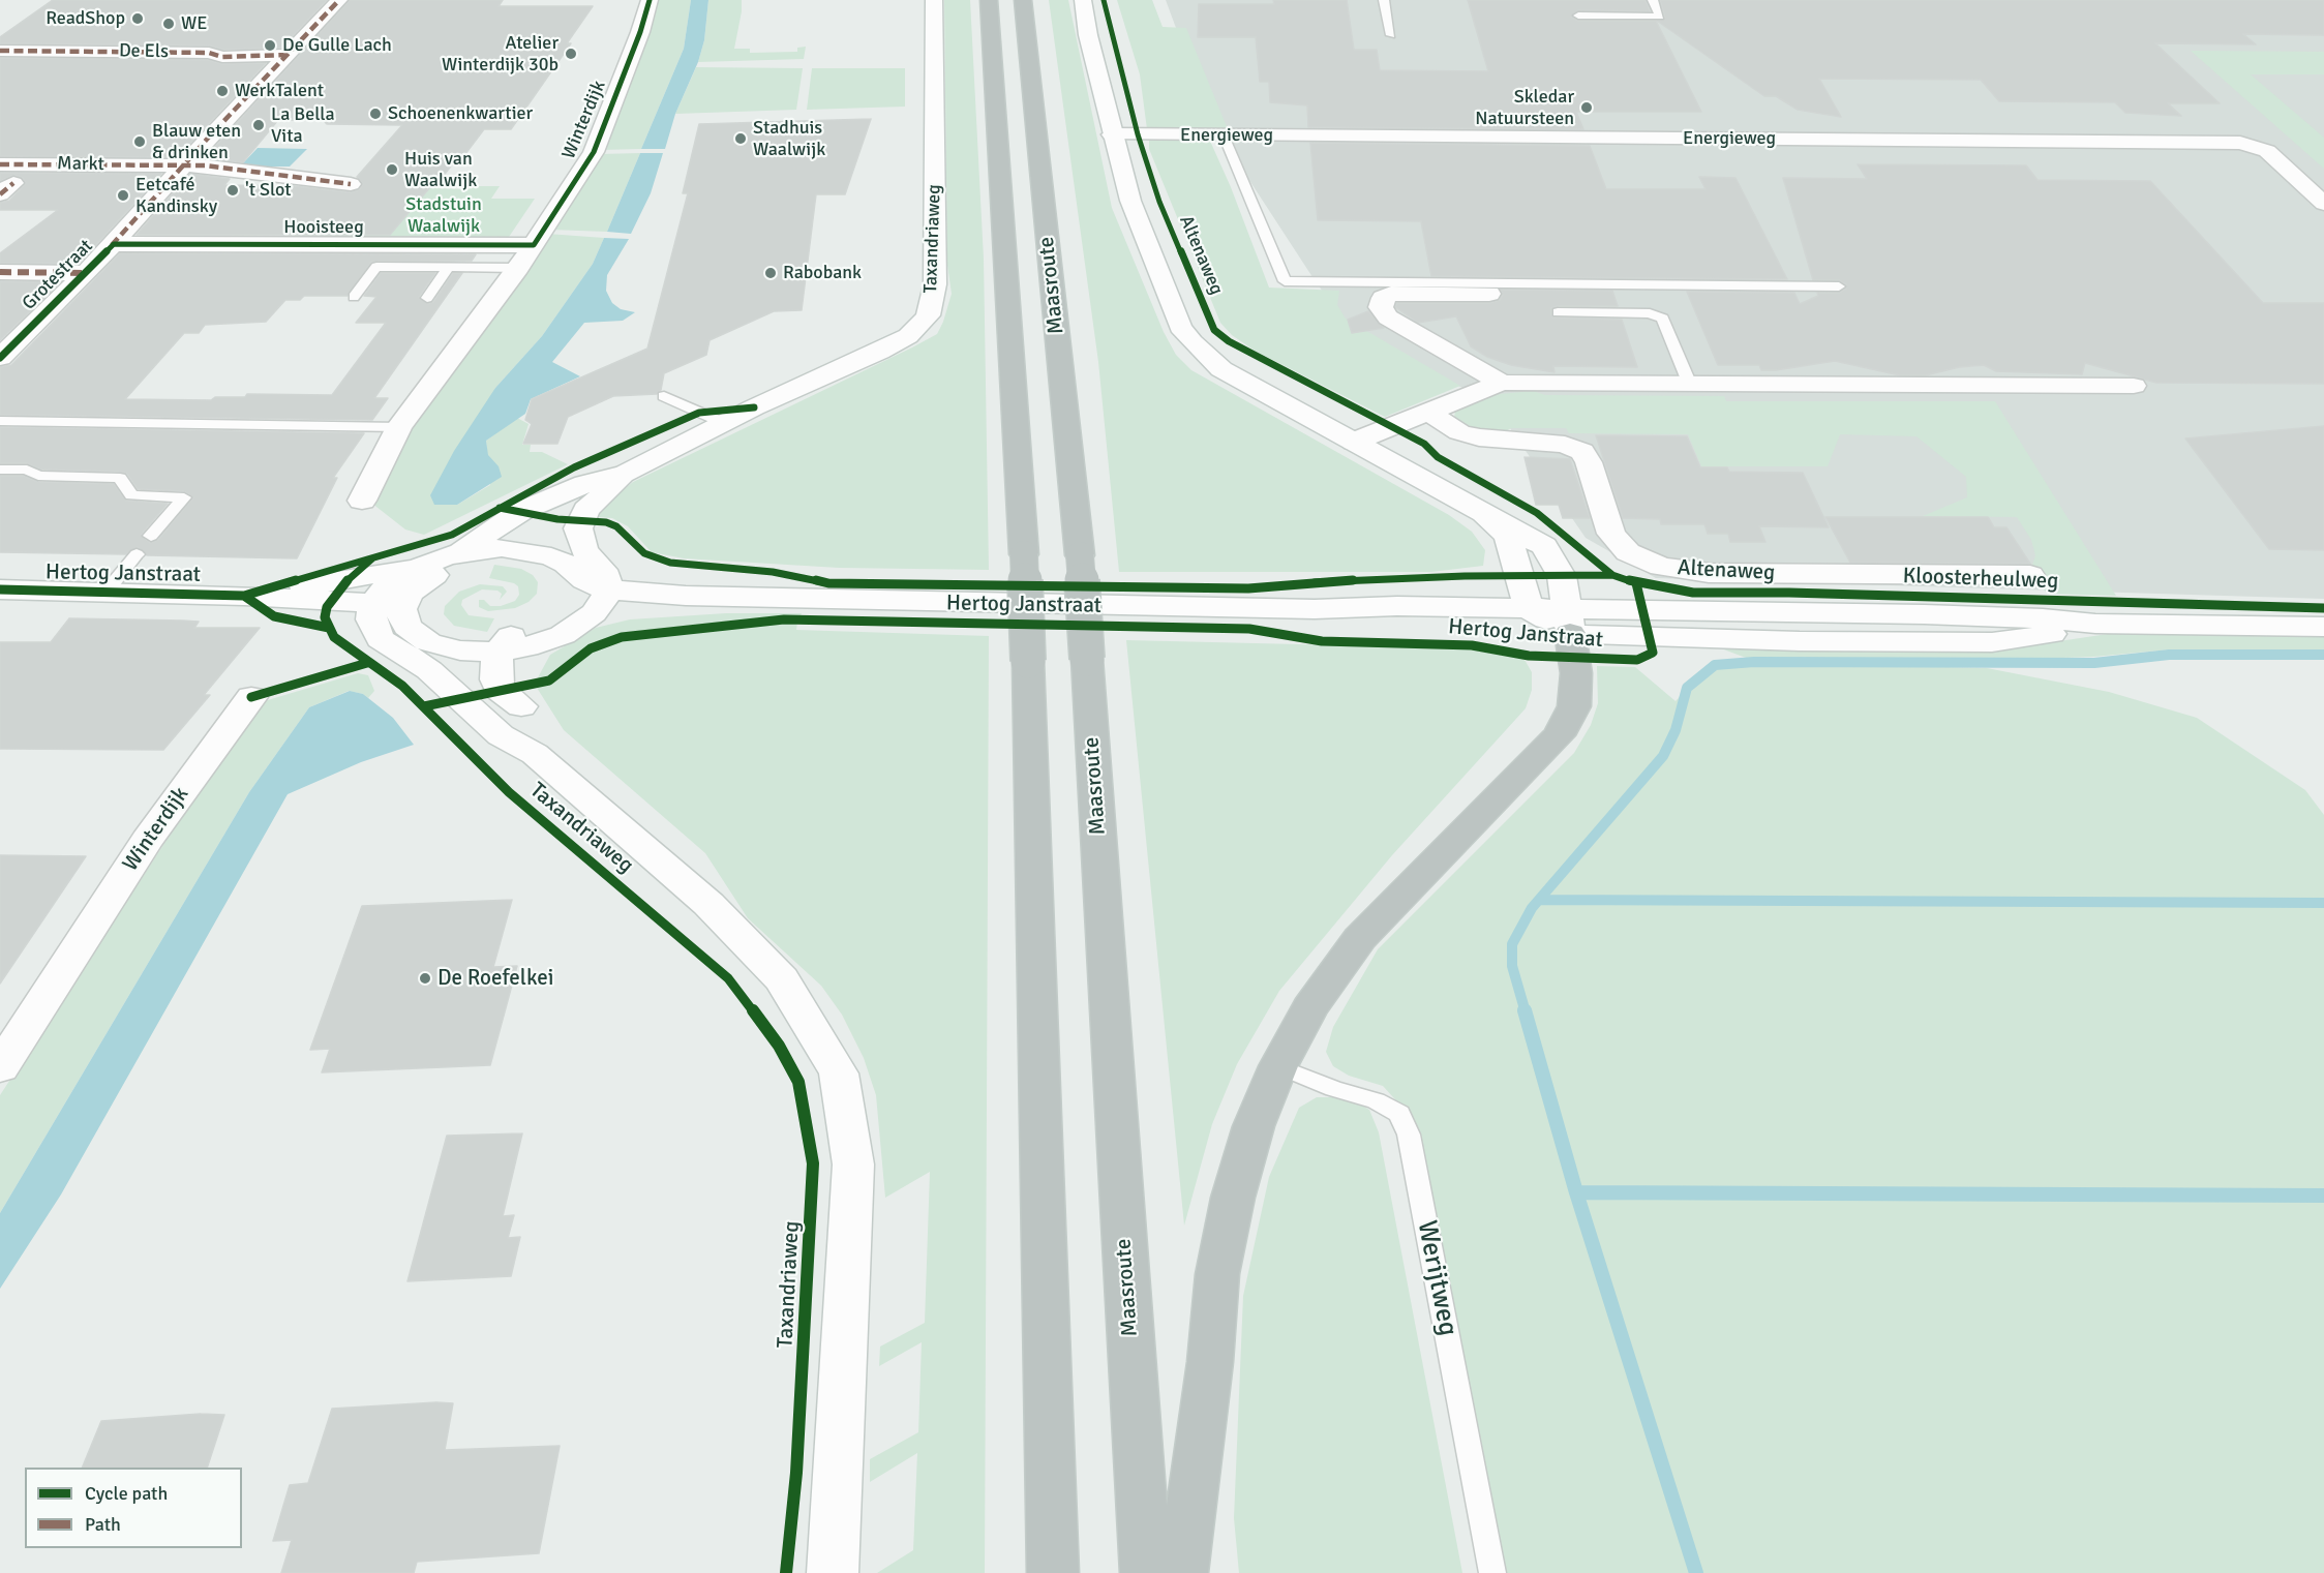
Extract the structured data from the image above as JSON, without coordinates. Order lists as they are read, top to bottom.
{
  "streets": {
    "highway": ["Maasroute"],
    "street": [
      "De Els",
      "Winterdijk",
      "Energieweg",
      "Markt",
      "Hooisteeg",
      "Taxandriaweg",
      "Altenaweg",
      "Grotestraat",
      "Hertog Janstraat"
    ],
    "lane": ["Werijtweg"],
    "cycle path": ["Kloosterheulweg"]
  },
  "crossings": [
    ["De Els", "Grotestraat"],
    ["Winterdijk", "Hooisteeg"],
    ["Markt", "Grotestraat"],
    ["Hooisteeg", "Grotestraat"],
    ["Taxandriaweg", "Hertog Janstraat"]
  ],
  "parks": ["Stadstuin Waalwijk"],
  "places": [
    "ReadShop",
    "WE",
    "De Gulle Lach",
    "Atelier Winterdijk 30b",
    "WerkTalent",
    "Skledar Natuursteen",
    "Schoenenkwartier",
    "La Bella Vita",
    "Stadhuis Waalwijk",
    "Blauw eten & drinken",
    "Huis van Waalwijk",
    "'t Slot",
    "Eetcafé Kandinsky",
    "Rabobank",
    "De Roefelkei"
  ],
  "legend": ["Cycle path", "Path"]
}
